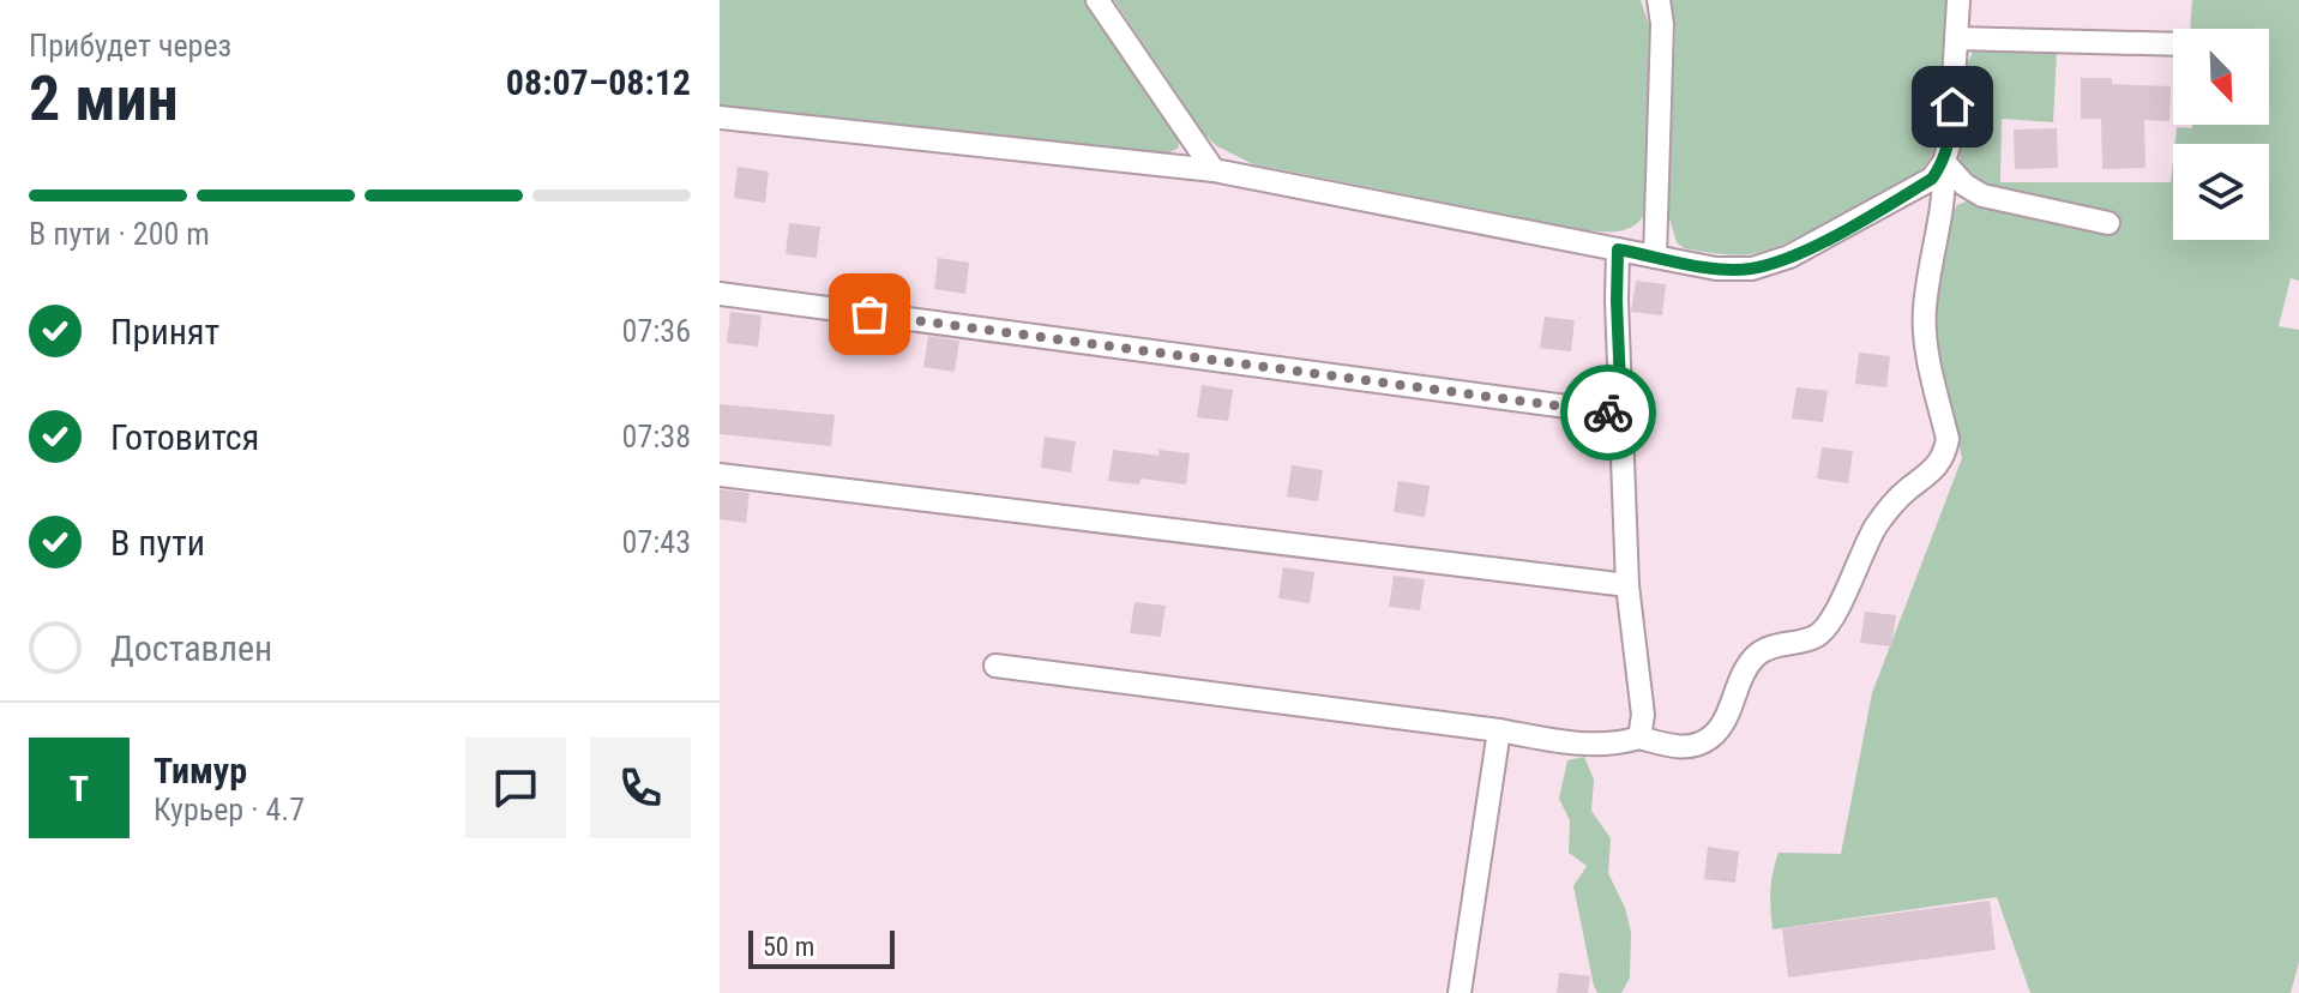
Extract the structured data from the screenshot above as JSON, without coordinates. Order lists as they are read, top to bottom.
{
  "scale_bar": "50 m",
  "north": "bottom right",
  "page": {
    "heading": ["2 мин", "Прибудет через", "08:07–08:12"],
    "panel": ["Тимур", "Курьер · 4.7"],
    "bar": "В пути · 200 m",
    "list": [
      ["Принят", "07:36"],
      ["Готовится", "07:38"],
      ["В пути", "07:43"],
      "Доставлен"
    ],
    "round": "Т",
    "scale": "50 m"
  }
}
